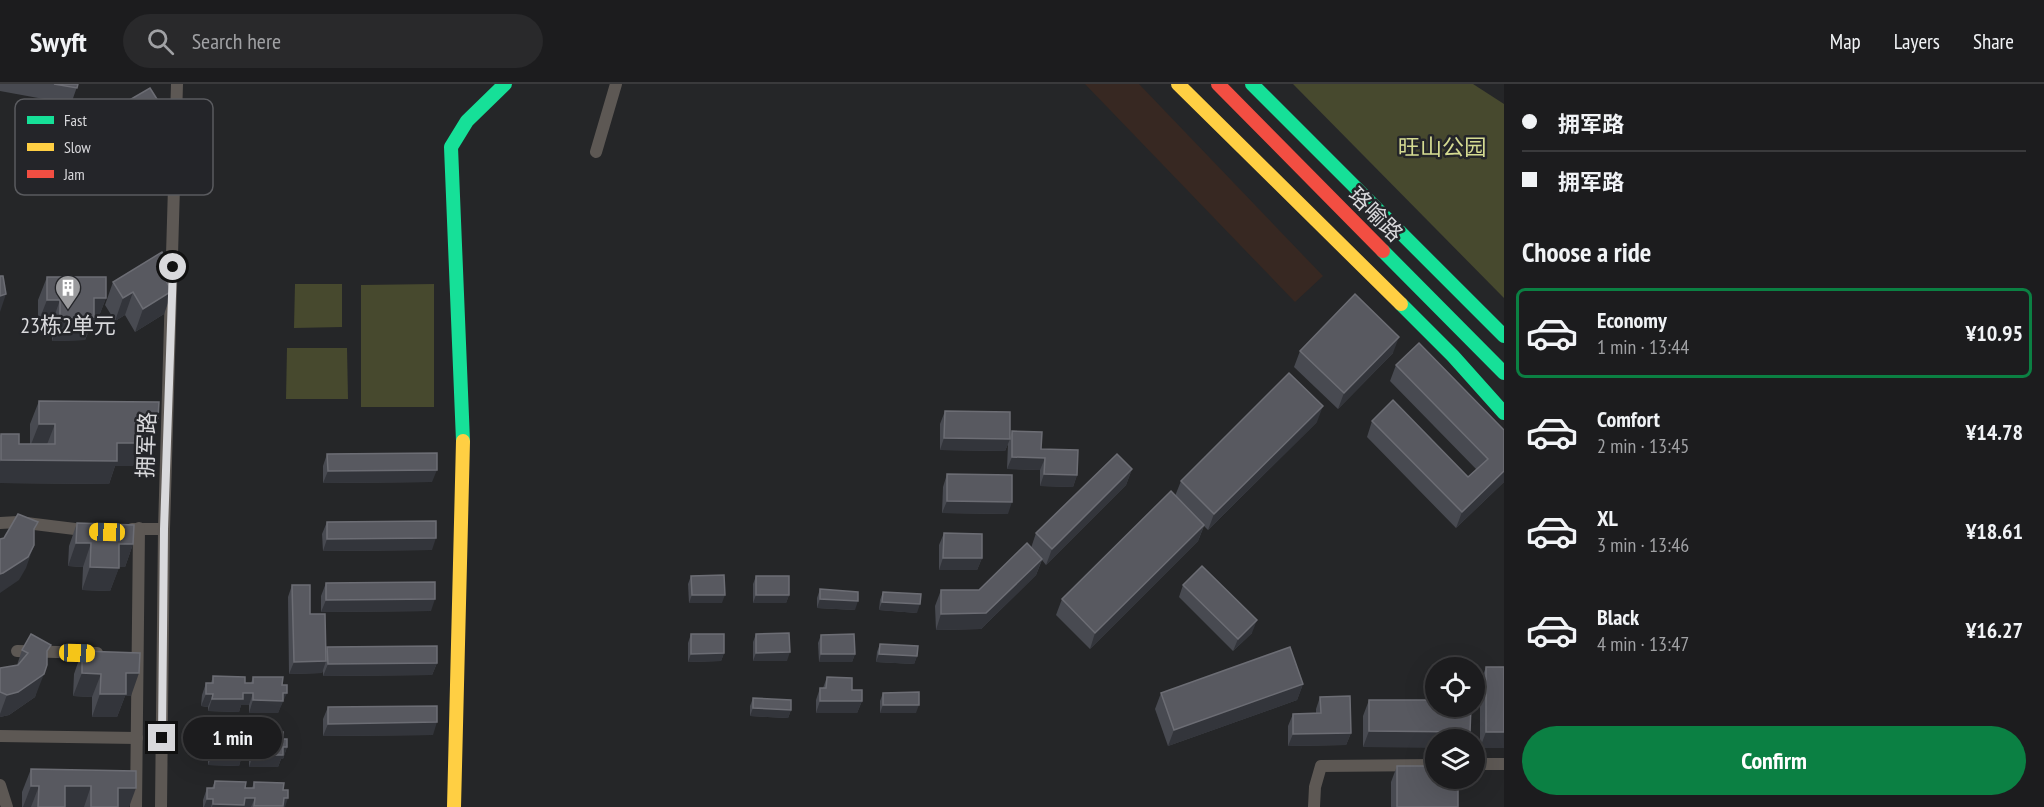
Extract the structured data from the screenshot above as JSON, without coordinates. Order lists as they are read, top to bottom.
{
  "streets": {
    "main road": ["珞喻路"],
    "street": ["拥军路"]
  },
  "parks": ["旺山公园"],
  "places": {
    "building": ["23栋2单元"]
  },
  "legend": ["Fast", "Slow", "Jam"],
  "page": {
    "header": "Swyft",
    "search": "Search here",
    "nav": ["Map", "Layers", "Share"],
    "banner": ["拥军路", "拥军路"],
    "heading": "Choose a ride",
    "list": [
      {
        "name": "Economy",
        "note": "1 min · 13:44",
        "value": "¥10.95"
      },
      {
        "name": "Comfort",
        "note": "2 min · 13:45",
        "value": "¥14.78"
      },
      {
        "name": "XL",
        "note": "3 min · 13:46",
        "value": "¥18.61"
      },
      {
        "name": "Black",
        "note": "4 min · 13:47",
        "value": "¥16.27"
      }
    ],
    "buttons": "Confirm",
    "bubble": "1 min"
  }
}
